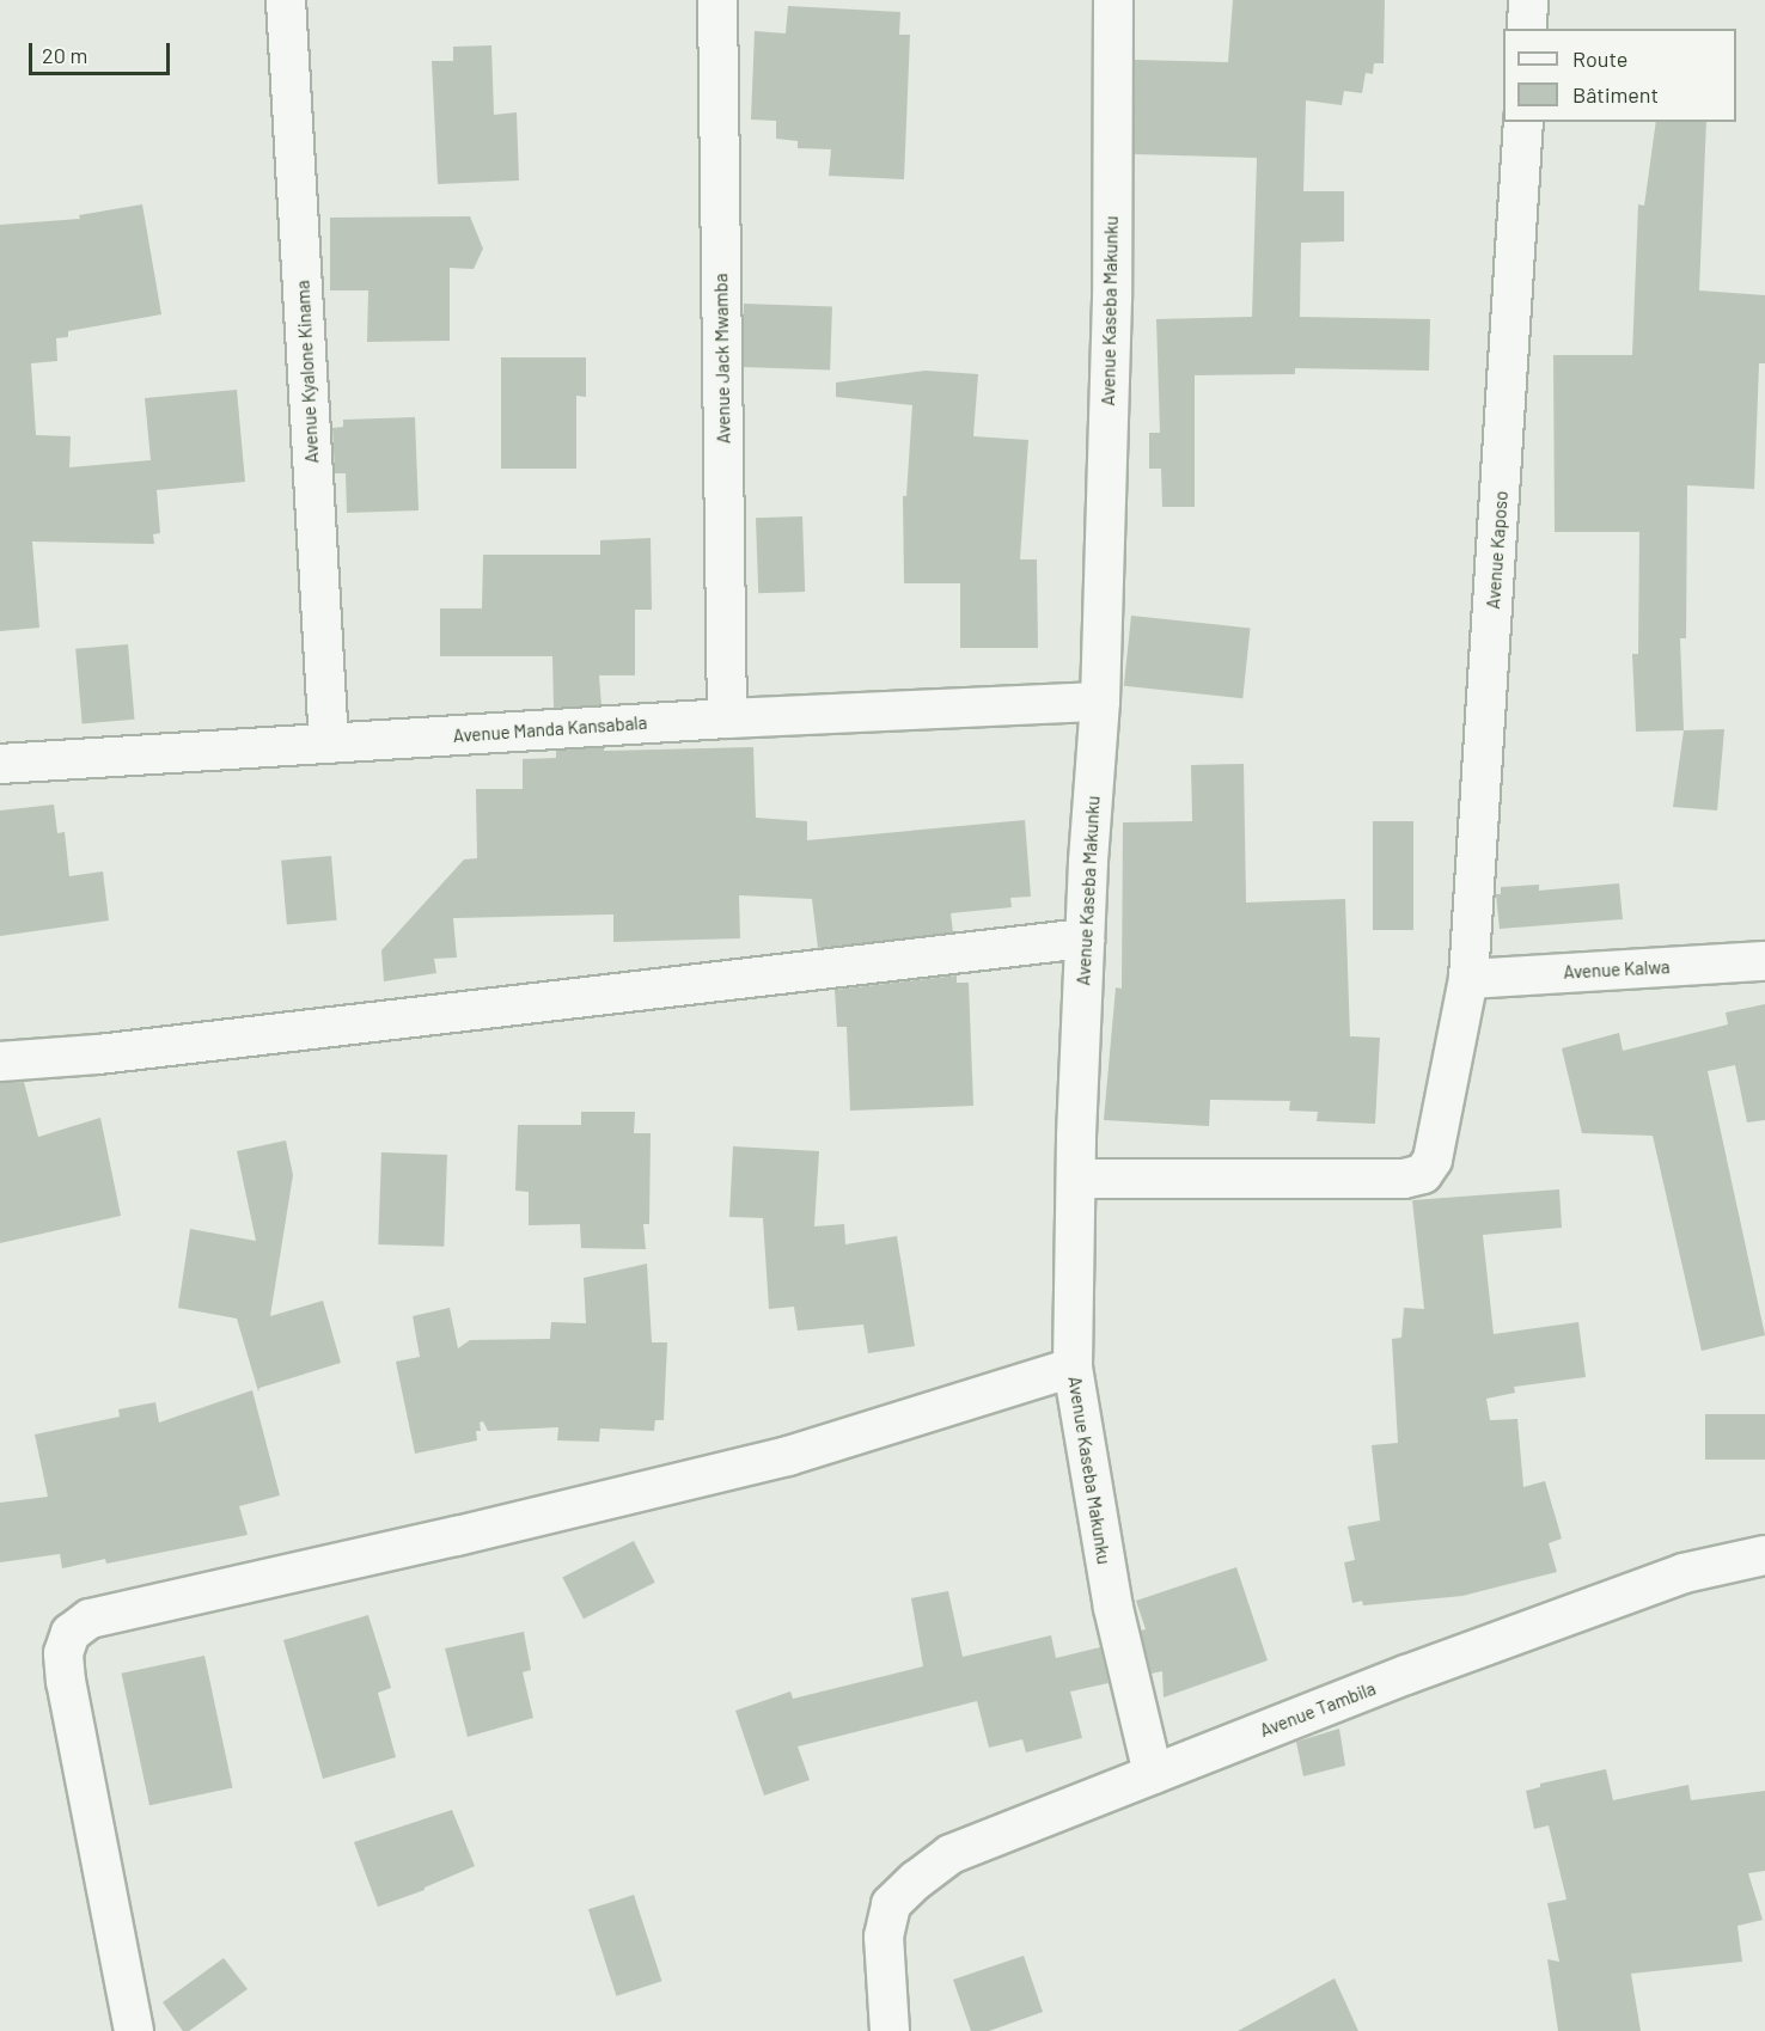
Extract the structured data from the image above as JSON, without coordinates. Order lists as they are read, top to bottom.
{
  "streets": {
    "street": [
      "Avenue Kaseba Makunku",
      "Avenue Jack Mwamba",
      "Avenue Kyalone Kinama",
      "Avenue Kaposo",
      "Avenue Manda Kansabala",
      "Avenue Kalwa",
      "Avenue Tambila"
    ]
  },
  "crossings": [
    ["Avenue Kaseba Makunku", "Avenue Kaposo"],
    ["Avenue Kaseba Makunku", "Avenue Manda Kansabala"],
    ["Avenue Kaseba Makunku", "Avenue Tambila"],
    ["Avenue Jack Mwamba", "Avenue Manda Kansabala"],
    ["Avenue Kyalone Kinama", "Avenue Manda Kansabala"],
    ["Avenue Kaposo", "Avenue Kalwa"]
  ],
  "legend": ["Route", "Bâtiment"],
  "scale_bar": "20 m"
}
